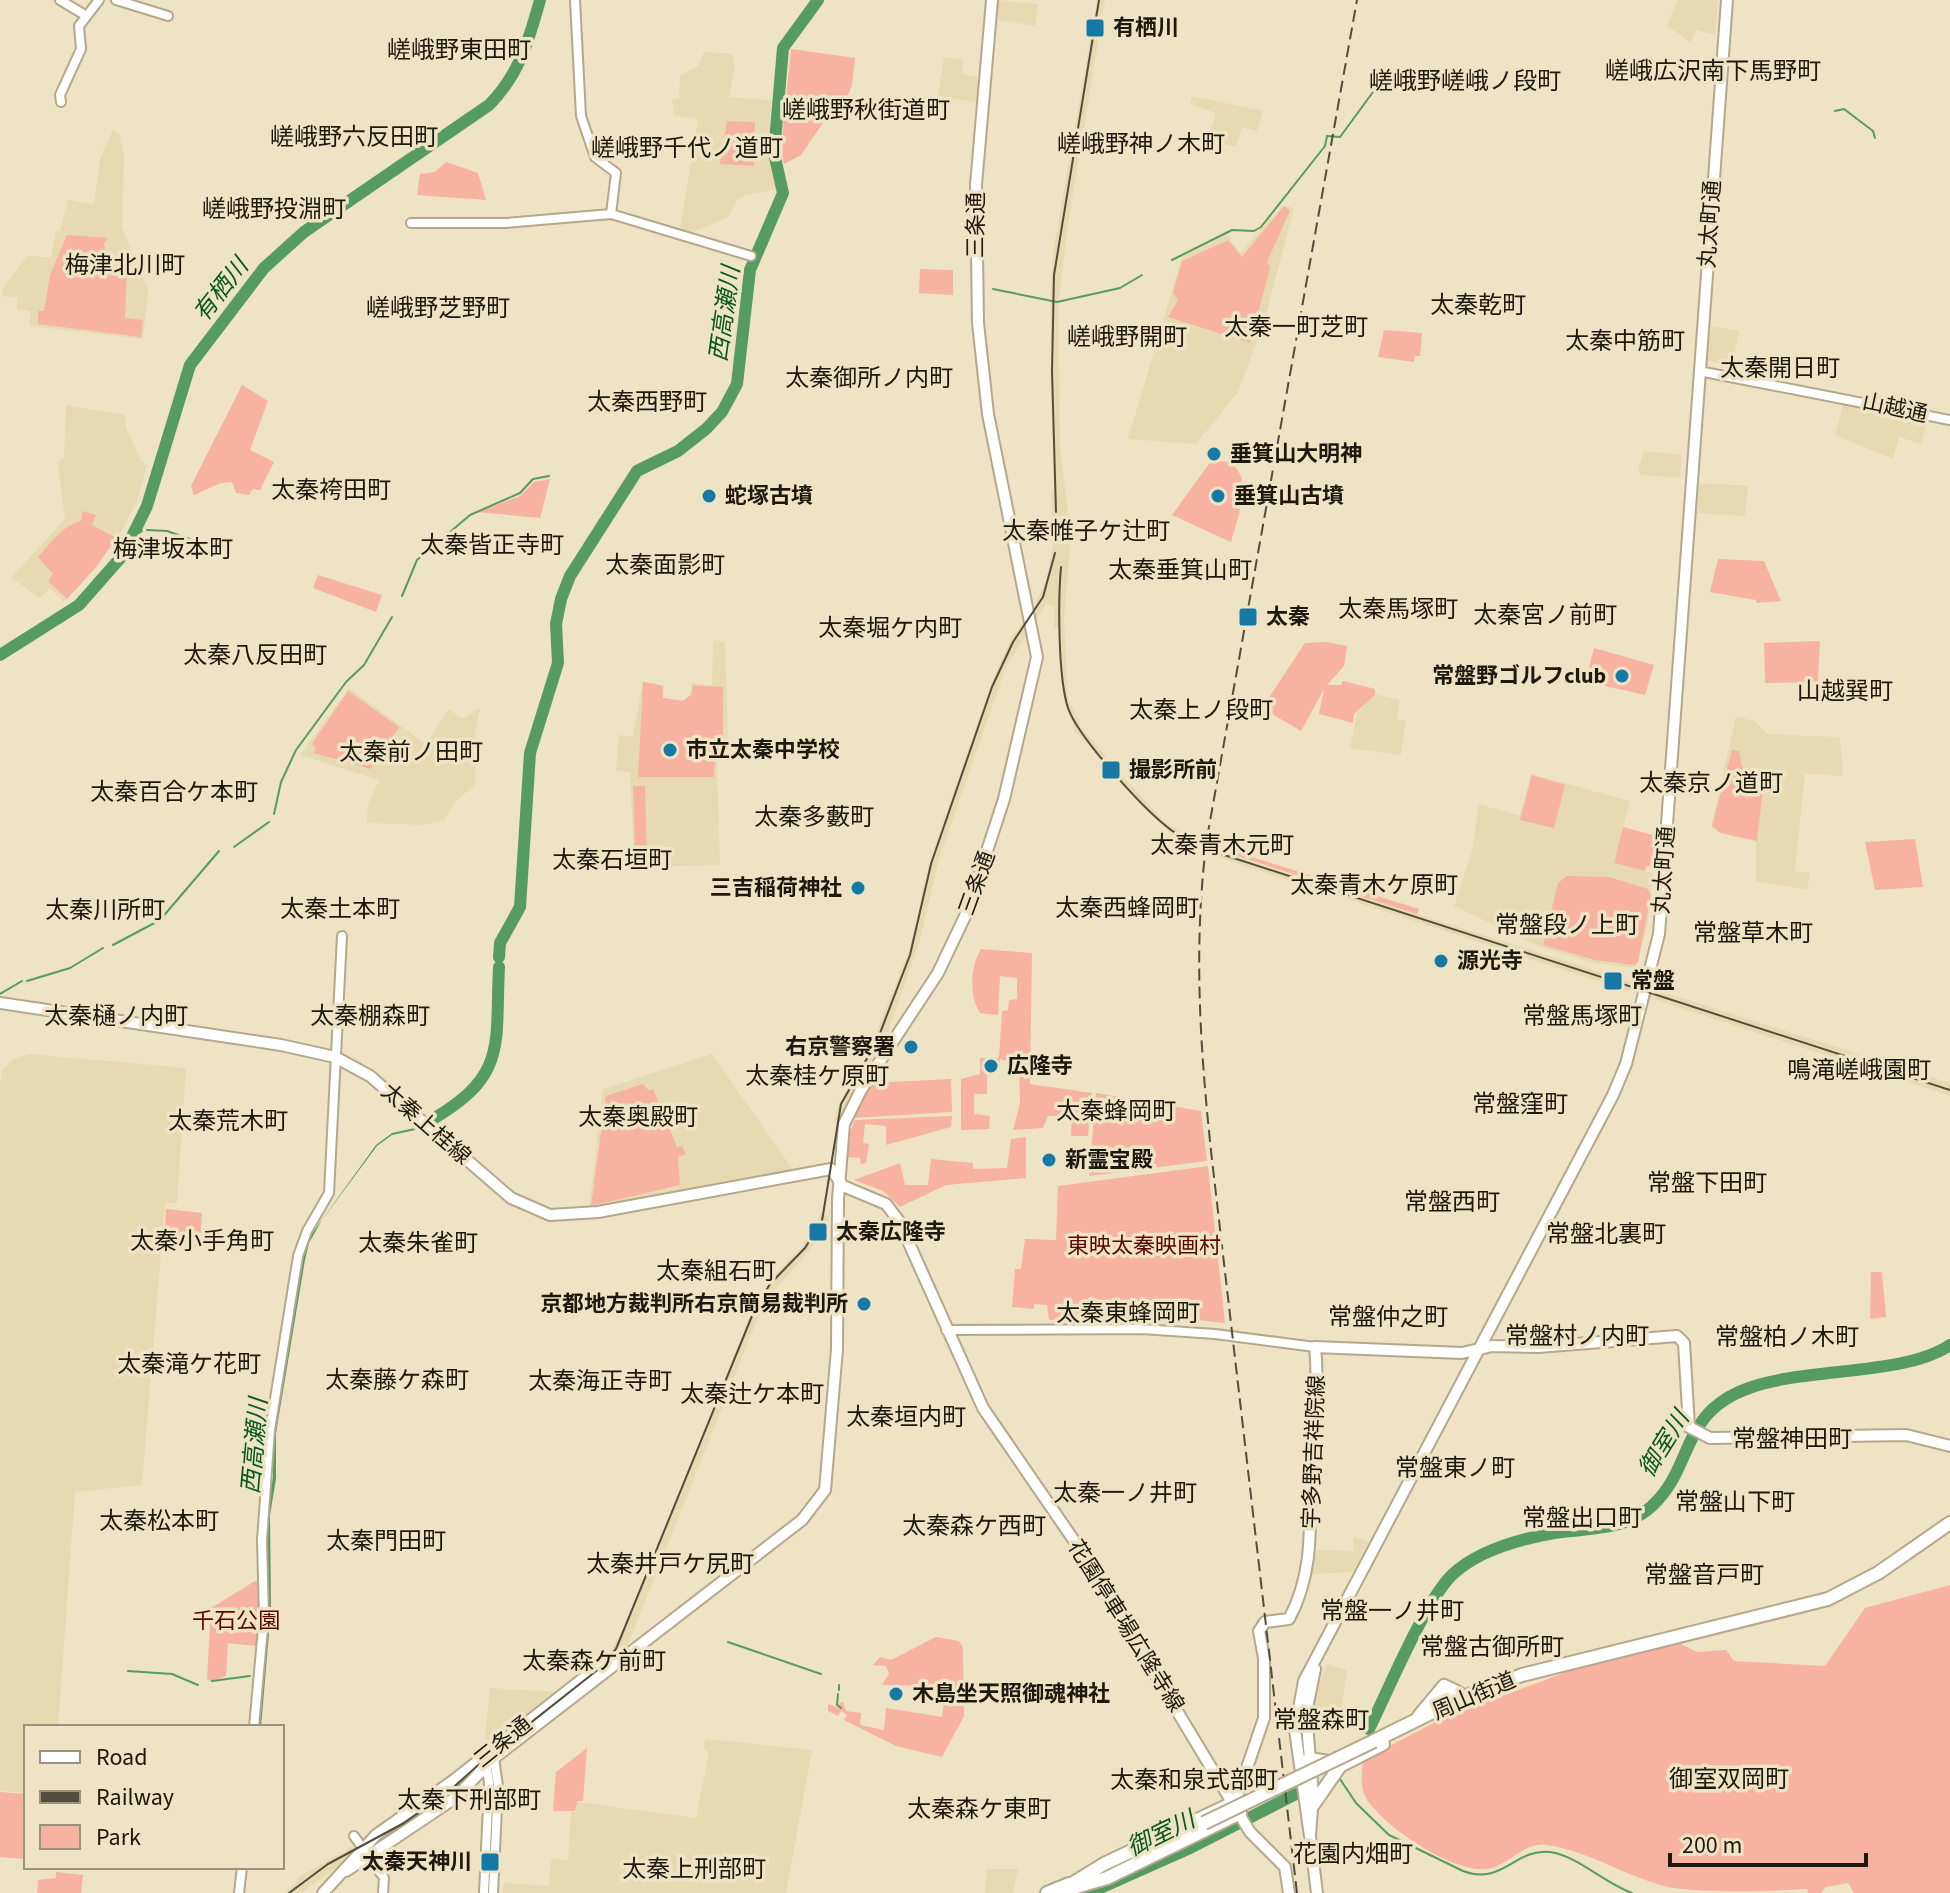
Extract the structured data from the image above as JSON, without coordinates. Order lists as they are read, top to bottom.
{
  "streets": {
    "highway": ["周山街道"],
    "main road": [
      "丸太町通",
      "三条通",
      "太秦上桂線",
      "宇多野吉祥院線",
      "花園停車場広隆寺線"
    ],
    "street": ["山越通"]
  },
  "crossings": [
    ["丸太町通", "山越通"],
    ["丸太町通", "宇多野吉祥院線"],
    ["三条通", "太秦上桂線"],
    ["三条通", "花園停車場広隆寺線"],
    ["太秦上桂線", "花園停車場広隆寺線"],
    ["宇多野吉祥院線", "花園停車場広隆寺線"]
  ],
  "districts": [
    "嵯峨野東田町",
    "嵯峨広沢南下馬野町",
    "嵯峨野嵯峨ノ段町",
    "嵯峨野秋街道町",
    "嵯峨野六反田町",
    "嵯峨野神ノ木町",
    "嵯峨野千代ノ道町",
    "嵯峨野投淵町",
    "梅津北川町",
    "太秦乾町",
    "嵯峨野芝野町",
    "太秦一町芝町",
    "嵯峨野開町",
    "太秦中筋町",
    "太秦開日町",
    "太秦御所ノ内町",
    "太秦西野町",
    "太秦袴田町",
    "太秦帷子ケ辻町",
    "太秦皆正寺町",
    "梅津坂本町",
    "太秦面影町",
    "太秦垂箕山町",
    "太秦馬塚町",
    "太秦宮ノ前町",
    "太秦堀ケ内町",
    "太秦八反田町",
    "山越巽町",
    "太秦上ノ段町",
    "太秦前ノ田町",
    "太秦京ノ道町",
    "太秦百合ケ本町",
    "太秦多藪町",
    "太秦青木元町",
    "太秦石垣町",
    "太秦青木ケ原町",
    "太秦西蜂岡町",
    "太秦土本町",
    "太秦川所町",
    "常盤段ノ上町",
    "常盤草木町",
    "太秦樋ノ内町",
    "太秦棚森町",
    "常盤馬塚町",
    "鳴滝嵯峨園町",
    "太秦桂ケ原町",
    "常盤窪町",
    "太秦蜂岡町",
    "太秦奥殿町",
    "太秦荒木町",
    "常盤下田町",
    "常盤西町",
    "常盤北裏町",
    "太秦小手角町",
    "太秦朱雀町",
    "太秦組石町",
    "太秦東蜂岡町",
    "常盤仲之町",
    "常盤村ノ内町",
    "常盤柏ノ木町",
    "太秦滝ケ花町",
    "太秦藤ケ森町",
    "太秦海正寺町",
    "太秦辻ケ本町",
    "太秦垣内町",
    "常盤神田町",
    "常盤東ノ町",
    "太秦一ノ井町",
    "常盤山下町",
    "常盤出口町",
    "太秦松本町",
    "太秦森ケ西町",
    "太秦門田町",
    "太秦井戸ケ尻町",
    "常盤音戸町",
    "常盤一ノ井町",
    "常盤古御所町",
    "太秦森ケ前町",
    "常盤森町",
    "御室双岡町",
    "太秦和泉式部町",
    "太秦下刑部町",
    "太秦森ケ東町",
    "花園内畑町",
    "太秦上刑部町"
  ],
  "water": ["有栖川", "西高瀬川", "御室川"],
  "parks": ["東映太秦映画村", "千石公園"],
  "places": {
    "transit": [
      "有栖川",
      "太秦",
      "撮影所前",
      "常盤",
      "太秦広隆寺",
      "太秦天神川"
    ],
    "other": [
      "垂箕山大明神",
      "蛇塚古墳",
      "垂箕山古墳",
      "常盤野ゴルフclub",
      "市立太秦中学校",
      "三吉稲荷神社",
      "源光寺",
      "右京警察署",
      "広隆寺",
      "新霊宝殿",
      "京都地方裁判所右京簡易裁判所",
      "木島坐天照御魂神社"
    ]
  },
  "legend": ["Road", "Railway", "Park"],
  "scale_bar": "200 m"
}
